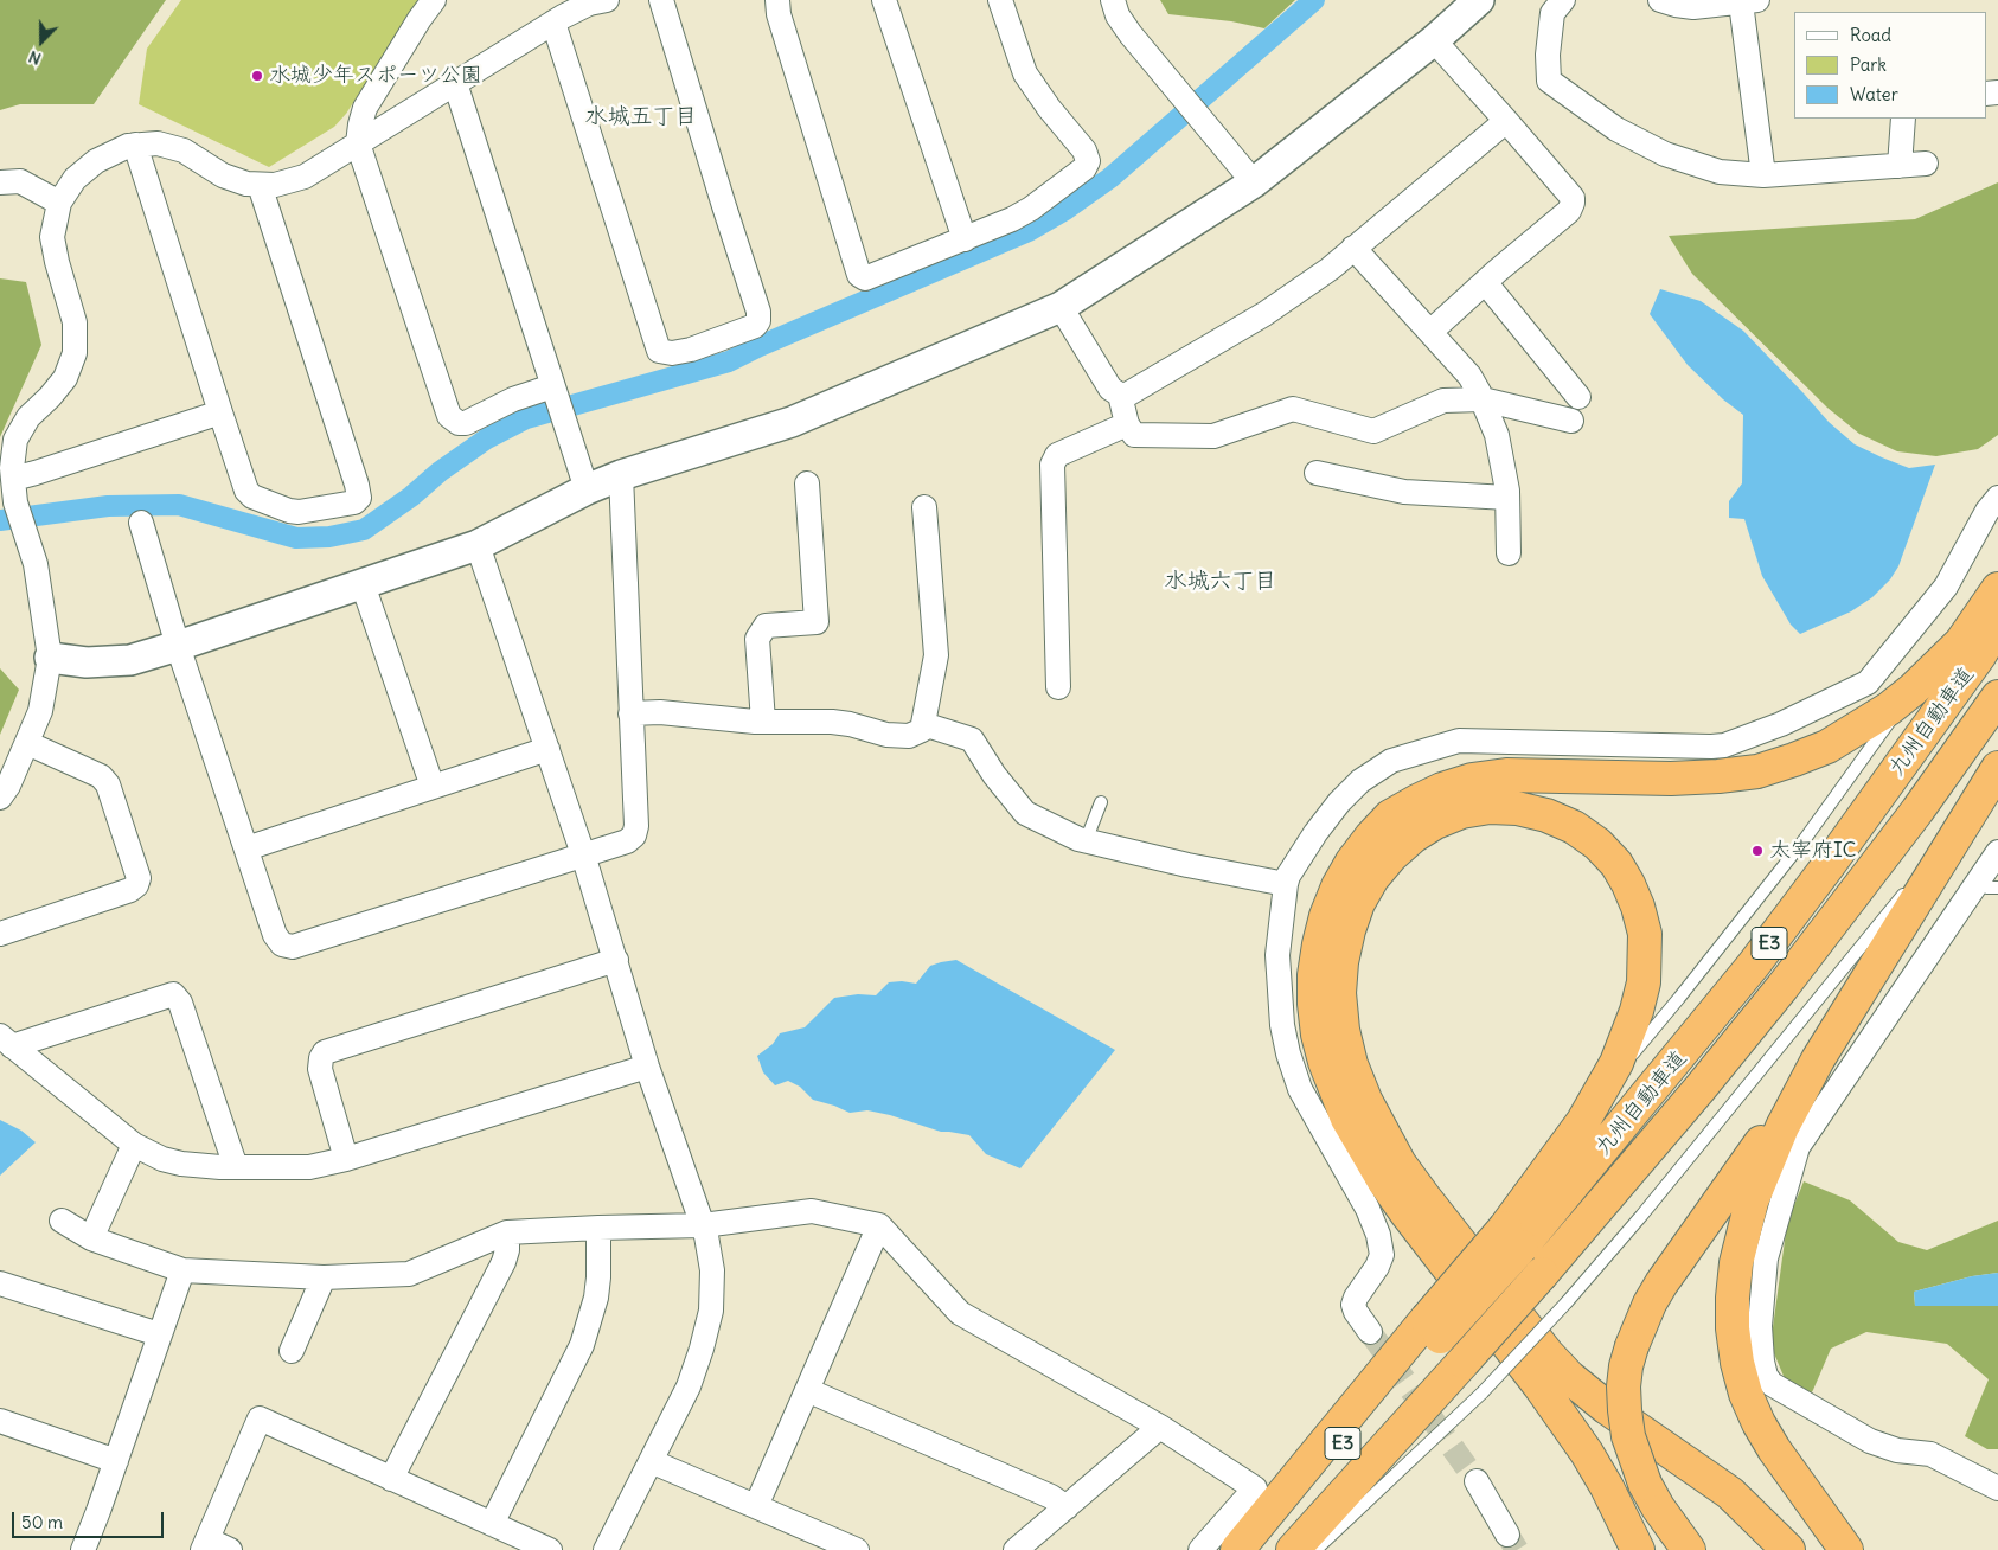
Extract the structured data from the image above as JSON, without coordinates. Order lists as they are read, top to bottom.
{
  "streets": {
    "highway": ["九州自動車道", "E3"]
  },
  "districts": ["水城五丁目", "水城六丁目"],
  "places": ["水城少年スポーツ公園", "太宰府IC"],
  "legend": ["Road", "Park", "Water"],
  "scale_bar": "50 m",
  "north": "bottom"
}
